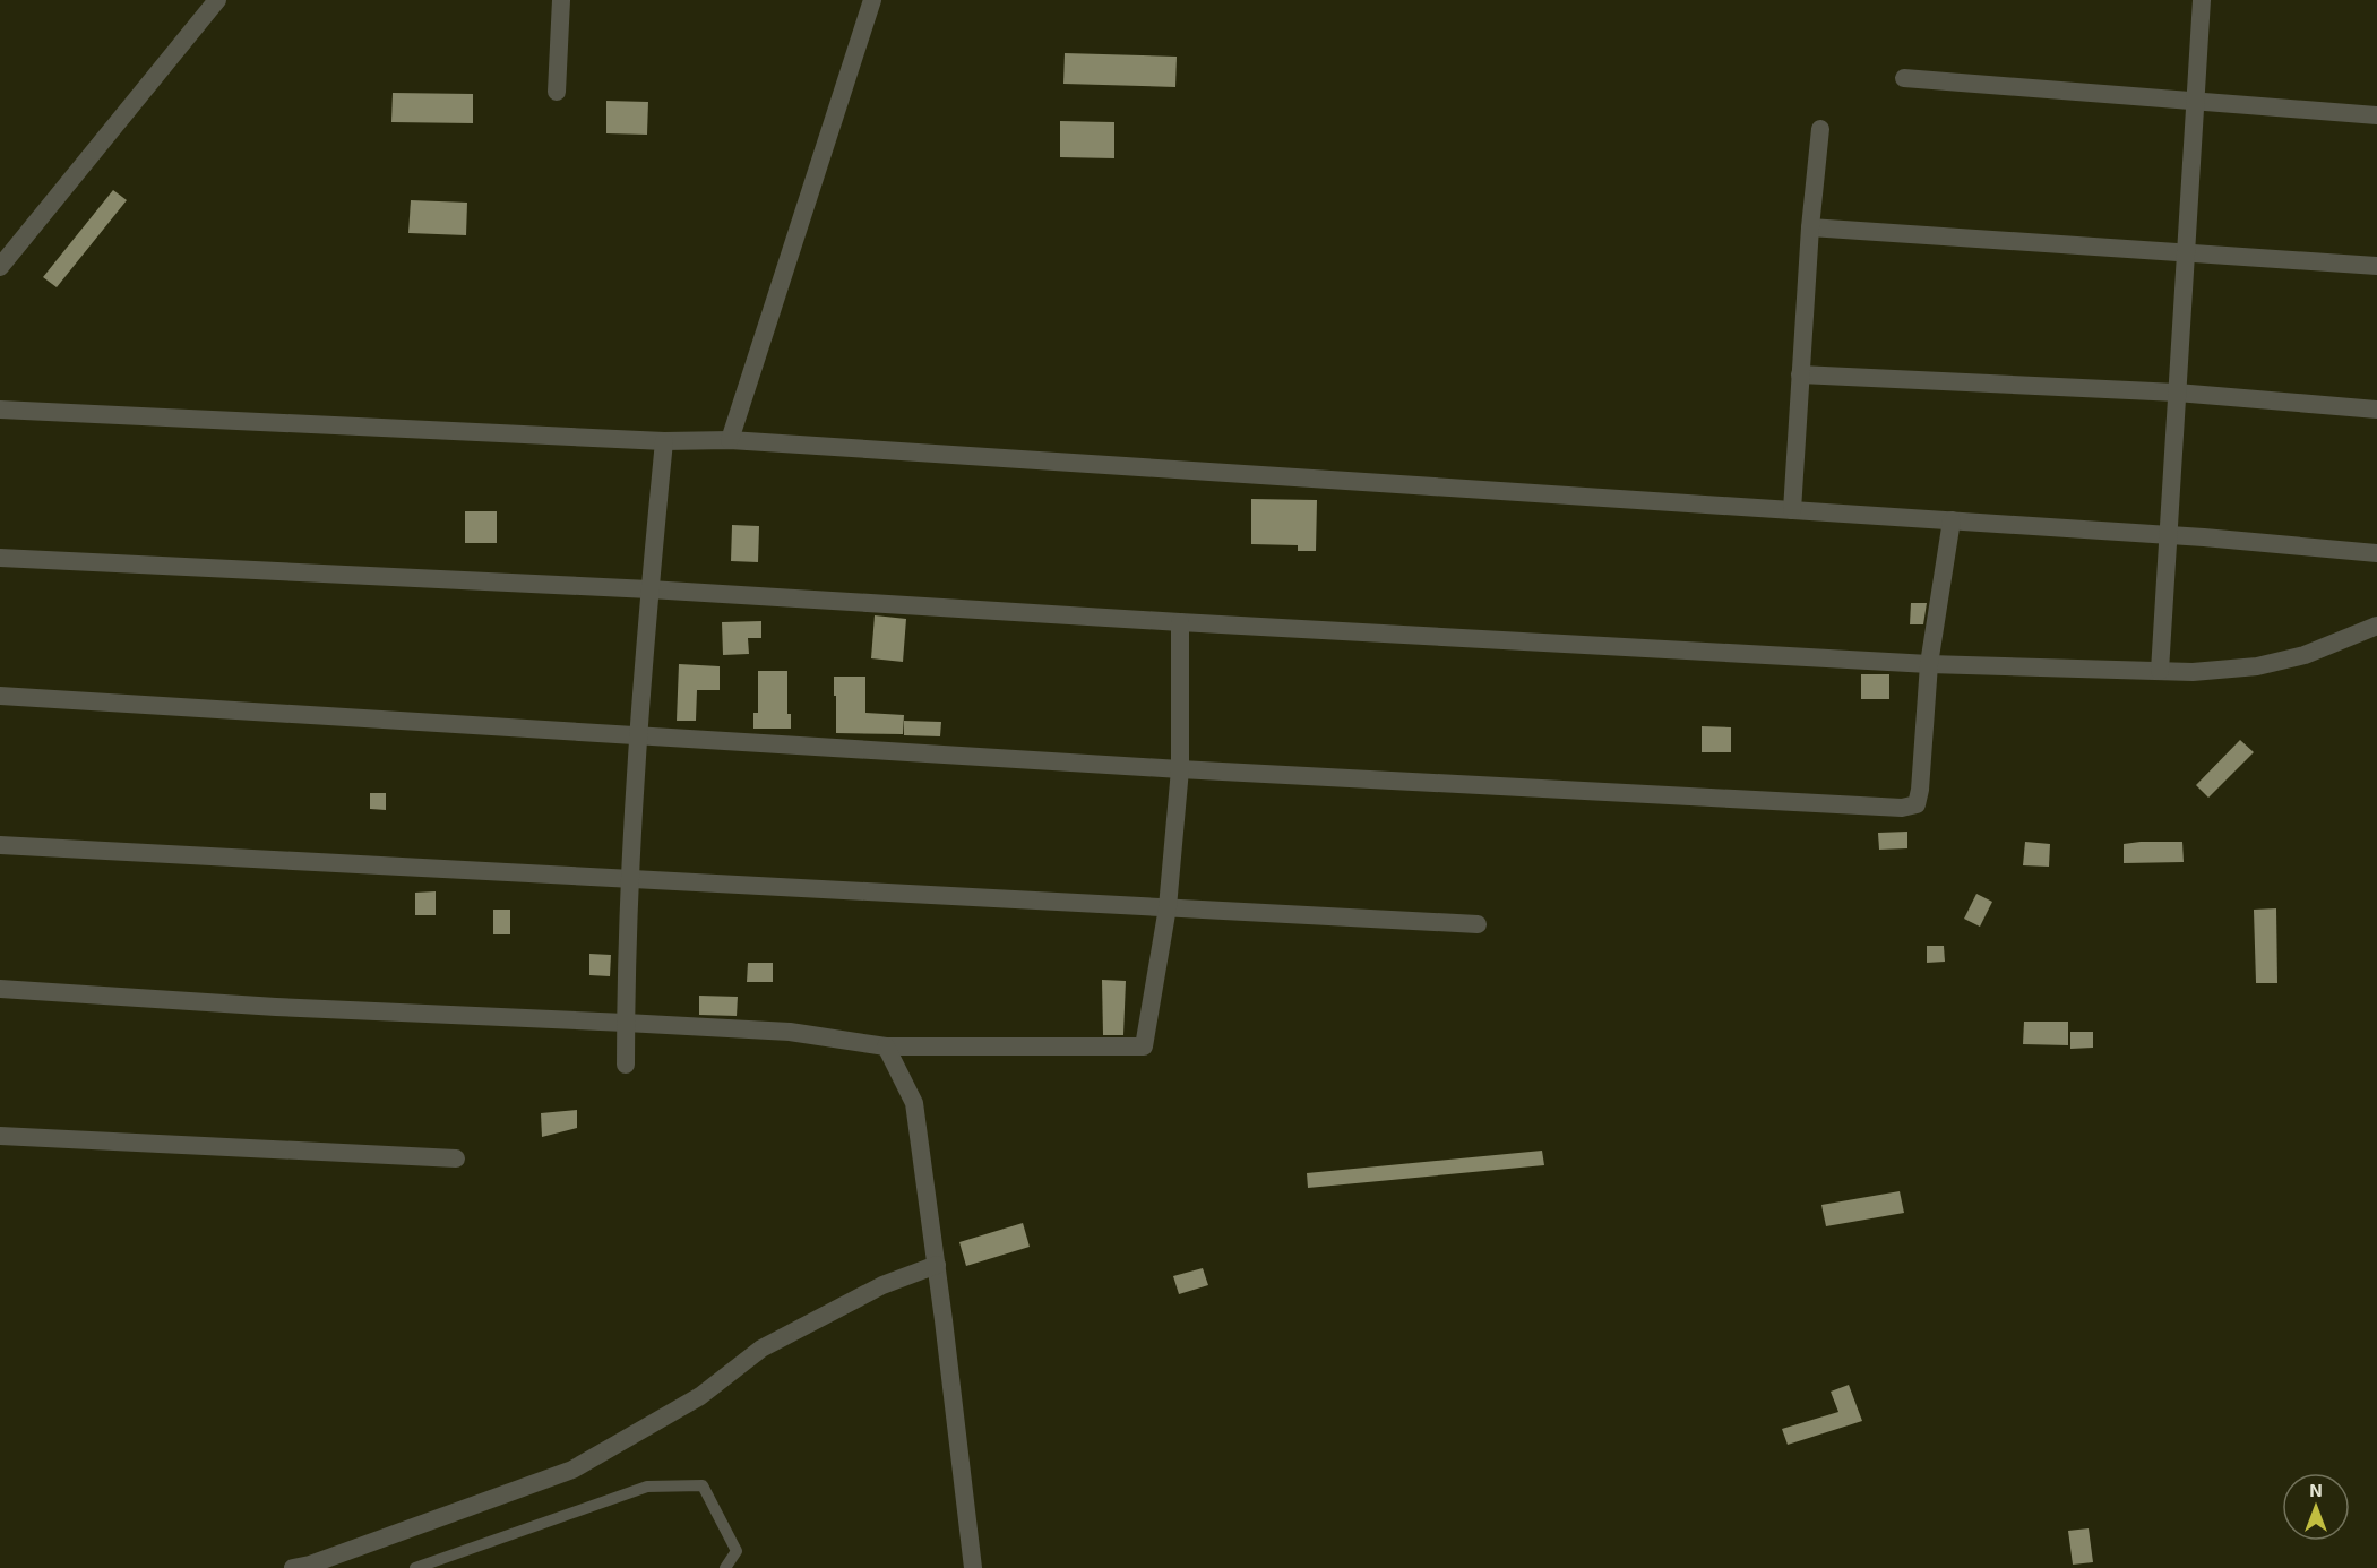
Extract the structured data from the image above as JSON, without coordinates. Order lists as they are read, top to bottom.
{
  "north": "top"
}
